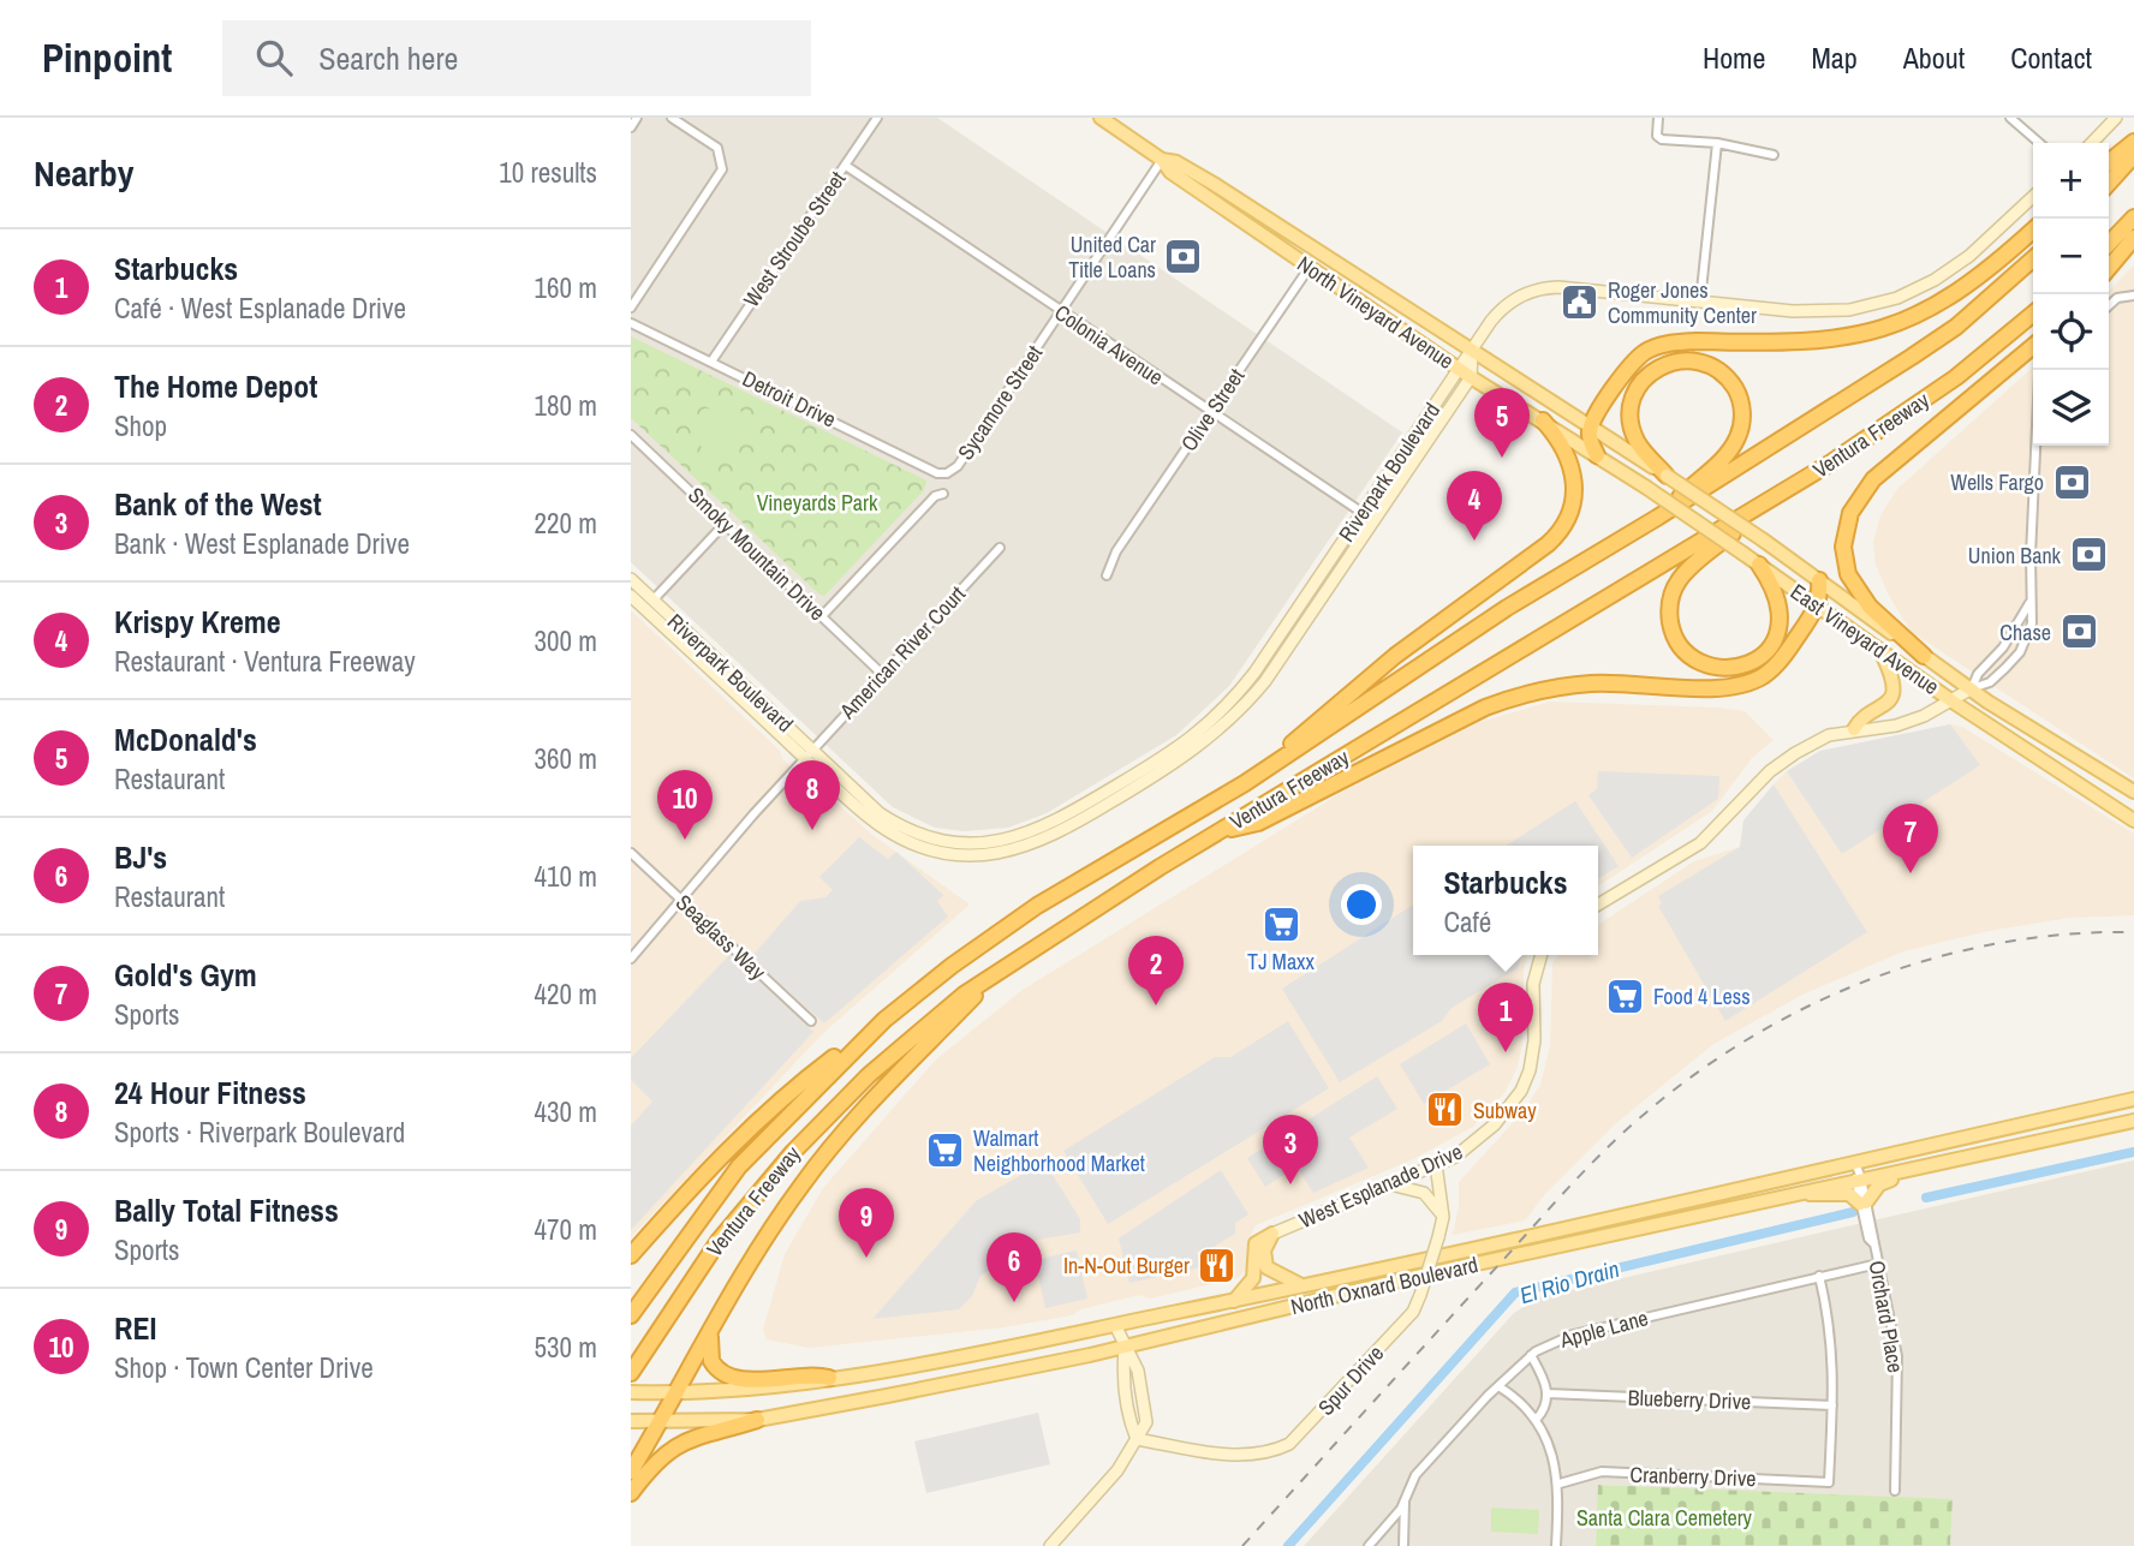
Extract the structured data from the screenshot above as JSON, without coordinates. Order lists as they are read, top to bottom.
{
  "streets": {
    "highway": ["Ventura Freeway"],
    "main road": ["North Vineyard Avenue", "East Vineyard Avenue", "North Oxnard Boulevard"],
    "street": [
      "West Stroube Street",
      "Colonia Avenue",
      "Detroit Drive",
      "Sycamore Street",
      "Olive Street",
      "Riverpark Boulevard",
      "Smoky Mountain Drive",
      "American River Court",
      "Seaglass Way",
      "West Esplanade Drive",
      "Orchard Place",
      "Apple Lane",
      "Spur Drive",
      "Blueberry Drive",
      "Cranberry Drive"
    ]
  },
  "crossings": [
    ["West Stroube Street", "Colonia Avenue"],
    ["West Stroube Street", "Detroit Drive"],
    ["North Vineyard Avenue", "Sycamore Street"],
    ["North Vineyard Avenue", "Olive Street"],
    ["North Vineyard Avenue", "Riverpark Boulevard"],
    ["North Vineyard Avenue", "East Vineyard Avenue"],
    ["Colonia Avenue", "Sycamore Street"],
    ["Colonia Avenue", "Olive Street"],
    ["Colonia Avenue", "Riverpark Boulevard"],
    ["Detroit Drive", "Sycamore Street"],
    ["Riverpark Boulevard", "American River Court"],
    ["Smoky Mountain Drive", "American River Court"],
    ["American River Court", "Seaglass Way"],
    ["West Esplanade Drive", "Spur Drive"],
    ["North Oxnard Boulevard", "Orchard Place"],
    ["Orchard Place", "Apple Lane"],
    ["Blueberry Drive", "Cranberry Drive"]
  ],
  "water": ["El Rio Drain"],
  "parks": ["Vineyards Park", "Santa Clara Cemetery"],
  "places": {
    "bank": [
      "United Car Title Loans",
      "Wells Fargo",
      "Union Bank",
      "Chase"
    ],
    "public building": ["Roger Jones Community Center"],
    "supermarket": ["TJ Maxx", "Food 4 Less", "Walmart Neighborhood Market"],
    "restaurant": ["Subway", "In-N-Out Burger"]
  },
  "page": {
    "header": "Pinpoint",
    "search": "Search here",
    "nav": [
      "Home",
      "Map",
      "About",
      "Contact"
    ],
    "heading": ["Nearby", "10 results"],
    "map_buttons": ["+", "−"],
    "list": [
      {
        "mark": "1",
        "name": "Starbucks",
        "note": "Café · West Esplanade Drive",
        "value": "160 m"
      },
      {
        "mark": "2",
        "name": "The Home Depot",
        "note": "Shop",
        "value": "180 m"
      },
      {
        "mark": "3",
        "name": "Bank of the West",
        "note": "Bank · West Esplanade Drive",
        "value": "220 m"
      },
      {
        "mark": "4",
        "name": "Krispy Kreme",
        "note": "Restaurant · Ventura Freeway",
        "value": "300 m"
      },
      {
        "mark": "5",
        "name": "McDonald's",
        "note": "Restaurant",
        "value": "360 m"
      },
      {
        "mark": "6",
        "name": "BJ's",
        "note": "Restaurant",
        "value": "410 m"
      },
      {
        "mark": "7",
        "name": "Gold's Gym",
        "note": "Sports",
        "value": "420 m"
      },
      {
        "mark": "8",
        "name": "24 Hour Fitness",
        "note": "Sports · Riverpark Boulevard",
        "value": "430 m"
      },
      {
        "mark": "9",
        "name": "Bally Total Fitness",
        "note": "Sports",
        "value": "470 m"
      },
      {
        "mark": "10",
        "name": "REI",
        "note": "Shop · Town Center Drive",
        "value": "530 m"
      }
    ],
    "pins": [
      "5",
      "4",
      "8",
      "10",
      "7",
      "2",
      "1",
      "3",
      "9",
      "6"
    ],
    "popup": ["Starbucks", "Café"]
  }
}
